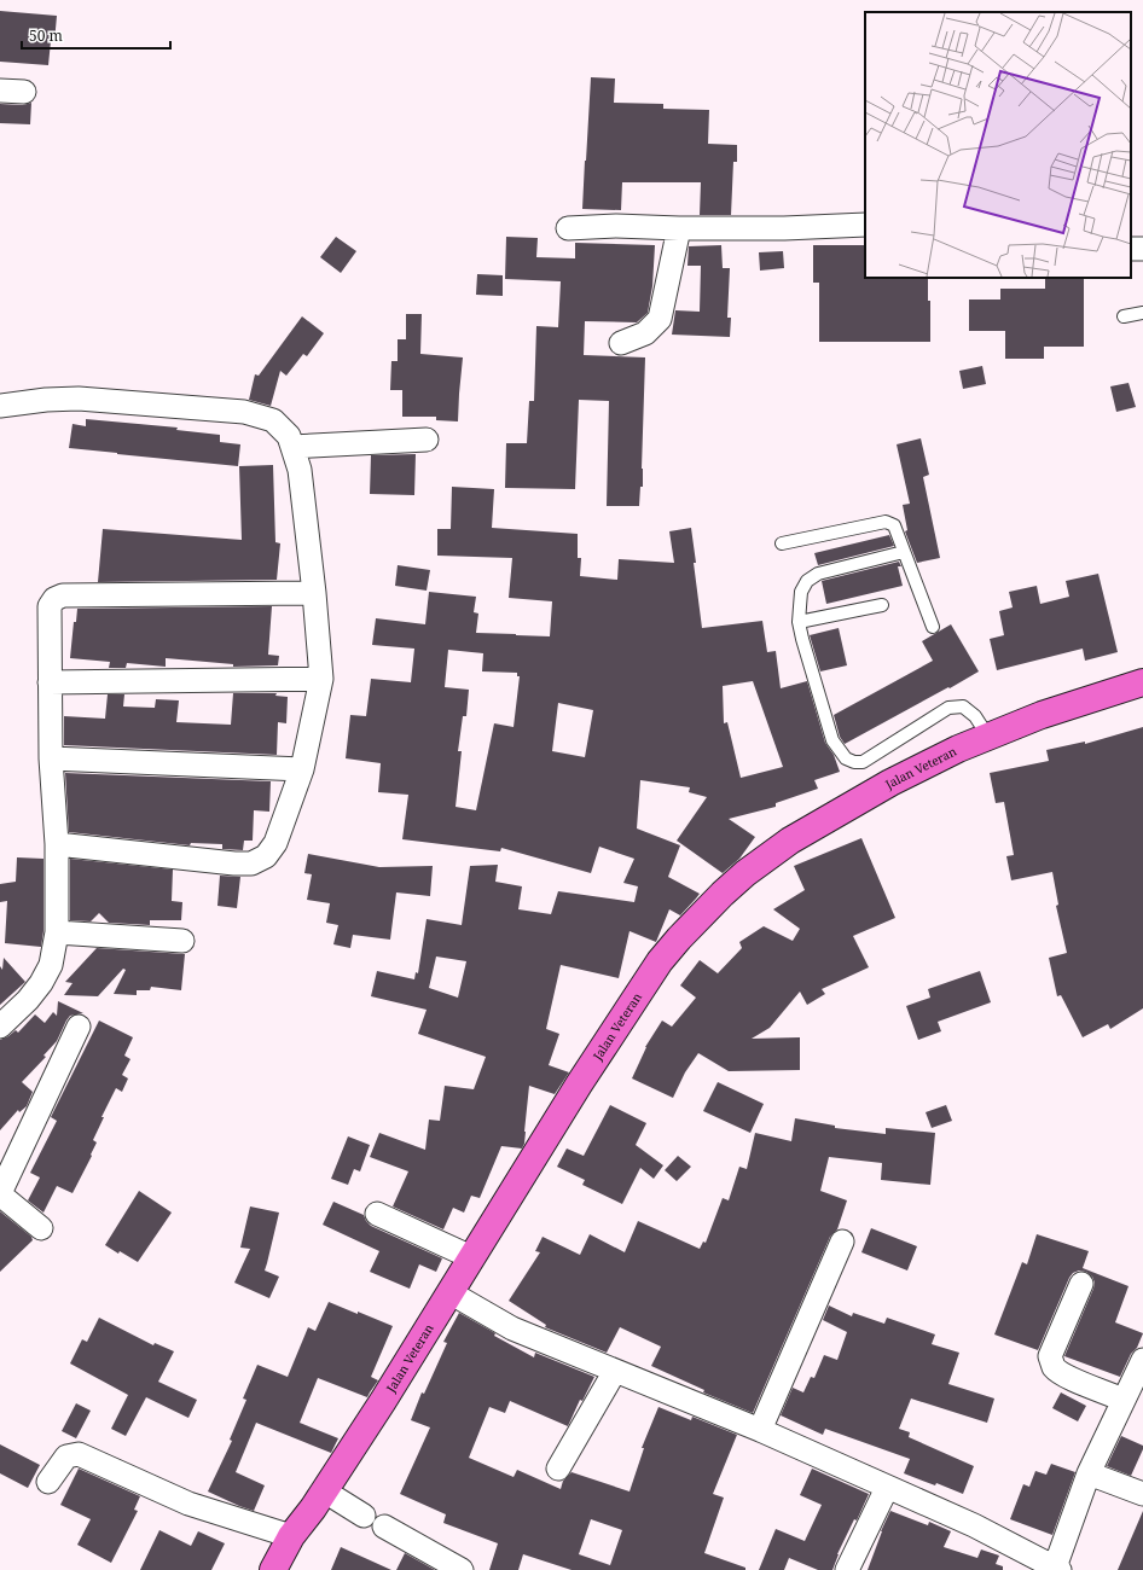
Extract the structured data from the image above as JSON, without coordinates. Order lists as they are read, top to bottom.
{
  "streets": {
    "highway": ["Jalan Veteran"]
  },
  "scale_bar": "50 m"
}
